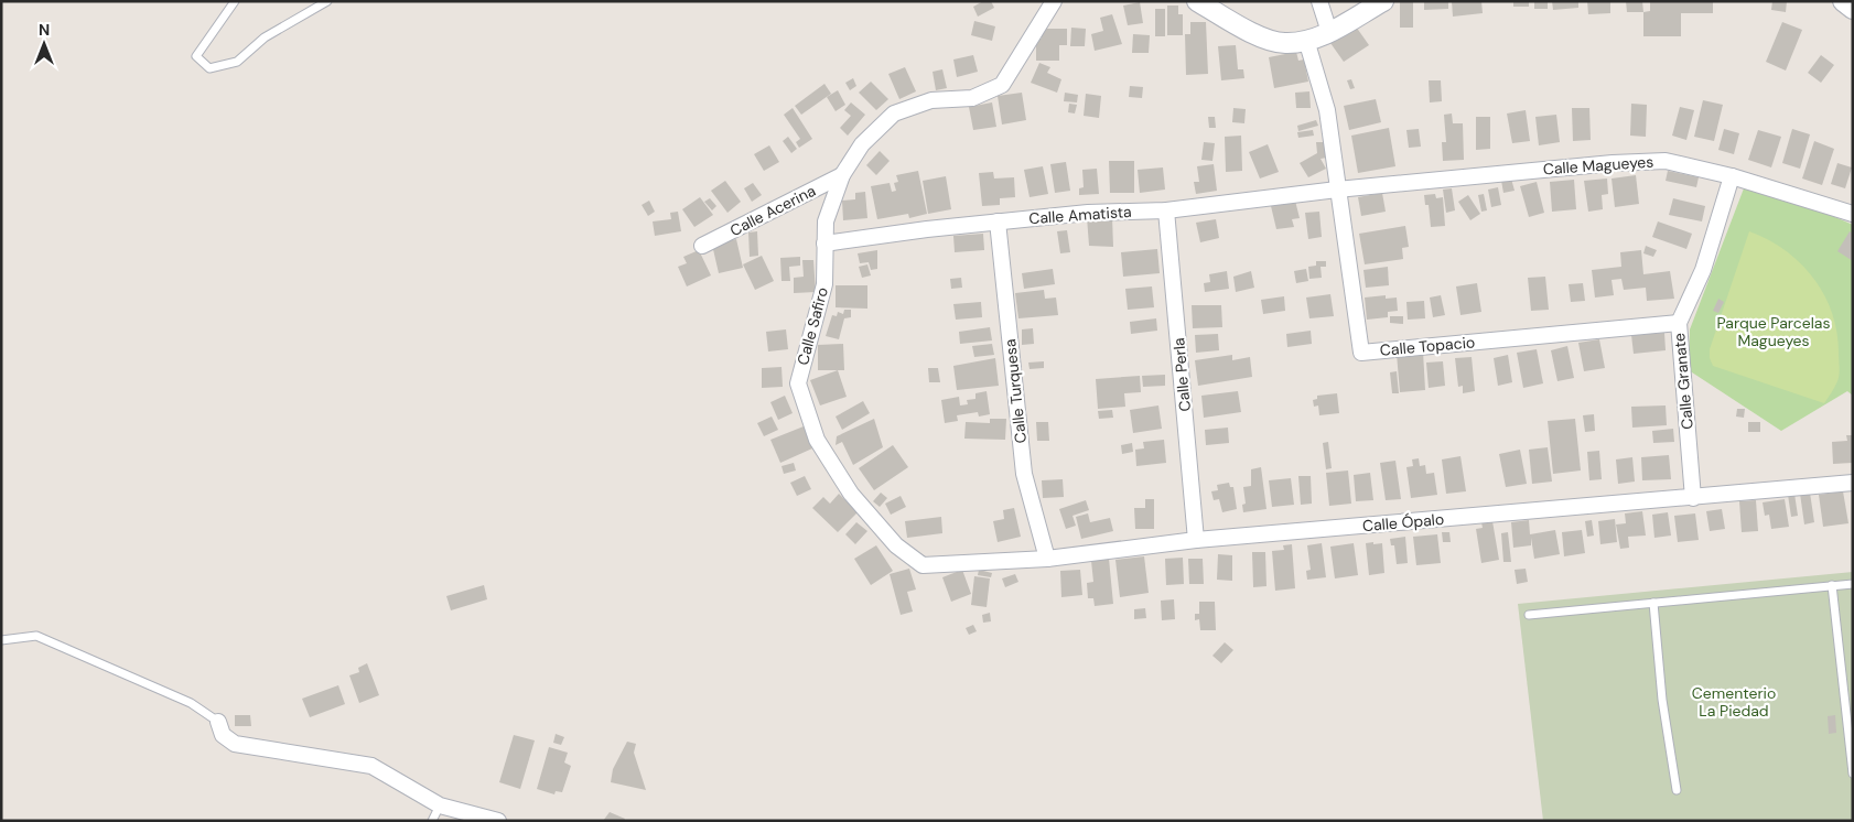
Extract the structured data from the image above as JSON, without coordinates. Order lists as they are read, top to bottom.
{
  "streets": {
    "street": [
      "Calle Magueyes",
      "Calle Acerina",
      "Calle Amatista",
      "Calle Safiro",
      "Calle Topacio",
      "Calle Perla",
      "Calle Granate",
      "Calle Turquesa",
      "Calle Ópalo"
    ]
  },
  "crossings": [
    ["Calle Magueyes", "Calle Amatista"],
    ["Calle Magueyes", "Calle Topacio"],
    ["Calle Magueyes", "Calle Granate"],
    ["Calle Acerina", "Calle Safiro"],
    ["Calle Amatista", "Calle Safiro"],
    ["Calle Amatista", "Calle Topacio"],
    ["Calle Amatista", "Calle Perla"],
    ["Calle Amatista", "Calle Turquesa"],
    ["Calle Safiro", "Calle Ópalo"],
    ["Calle Topacio", "Calle Granate"],
    ["Calle Perla", "Calle Ópalo"],
    ["Calle Granate", "Calle Ópalo"],
    ["Calle Turquesa", "Calle Ópalo"]
  ],
  "parks": ["Parque Parcelas Magueyes", "Cementerio La Piedad"],
  "north": "top"
}
